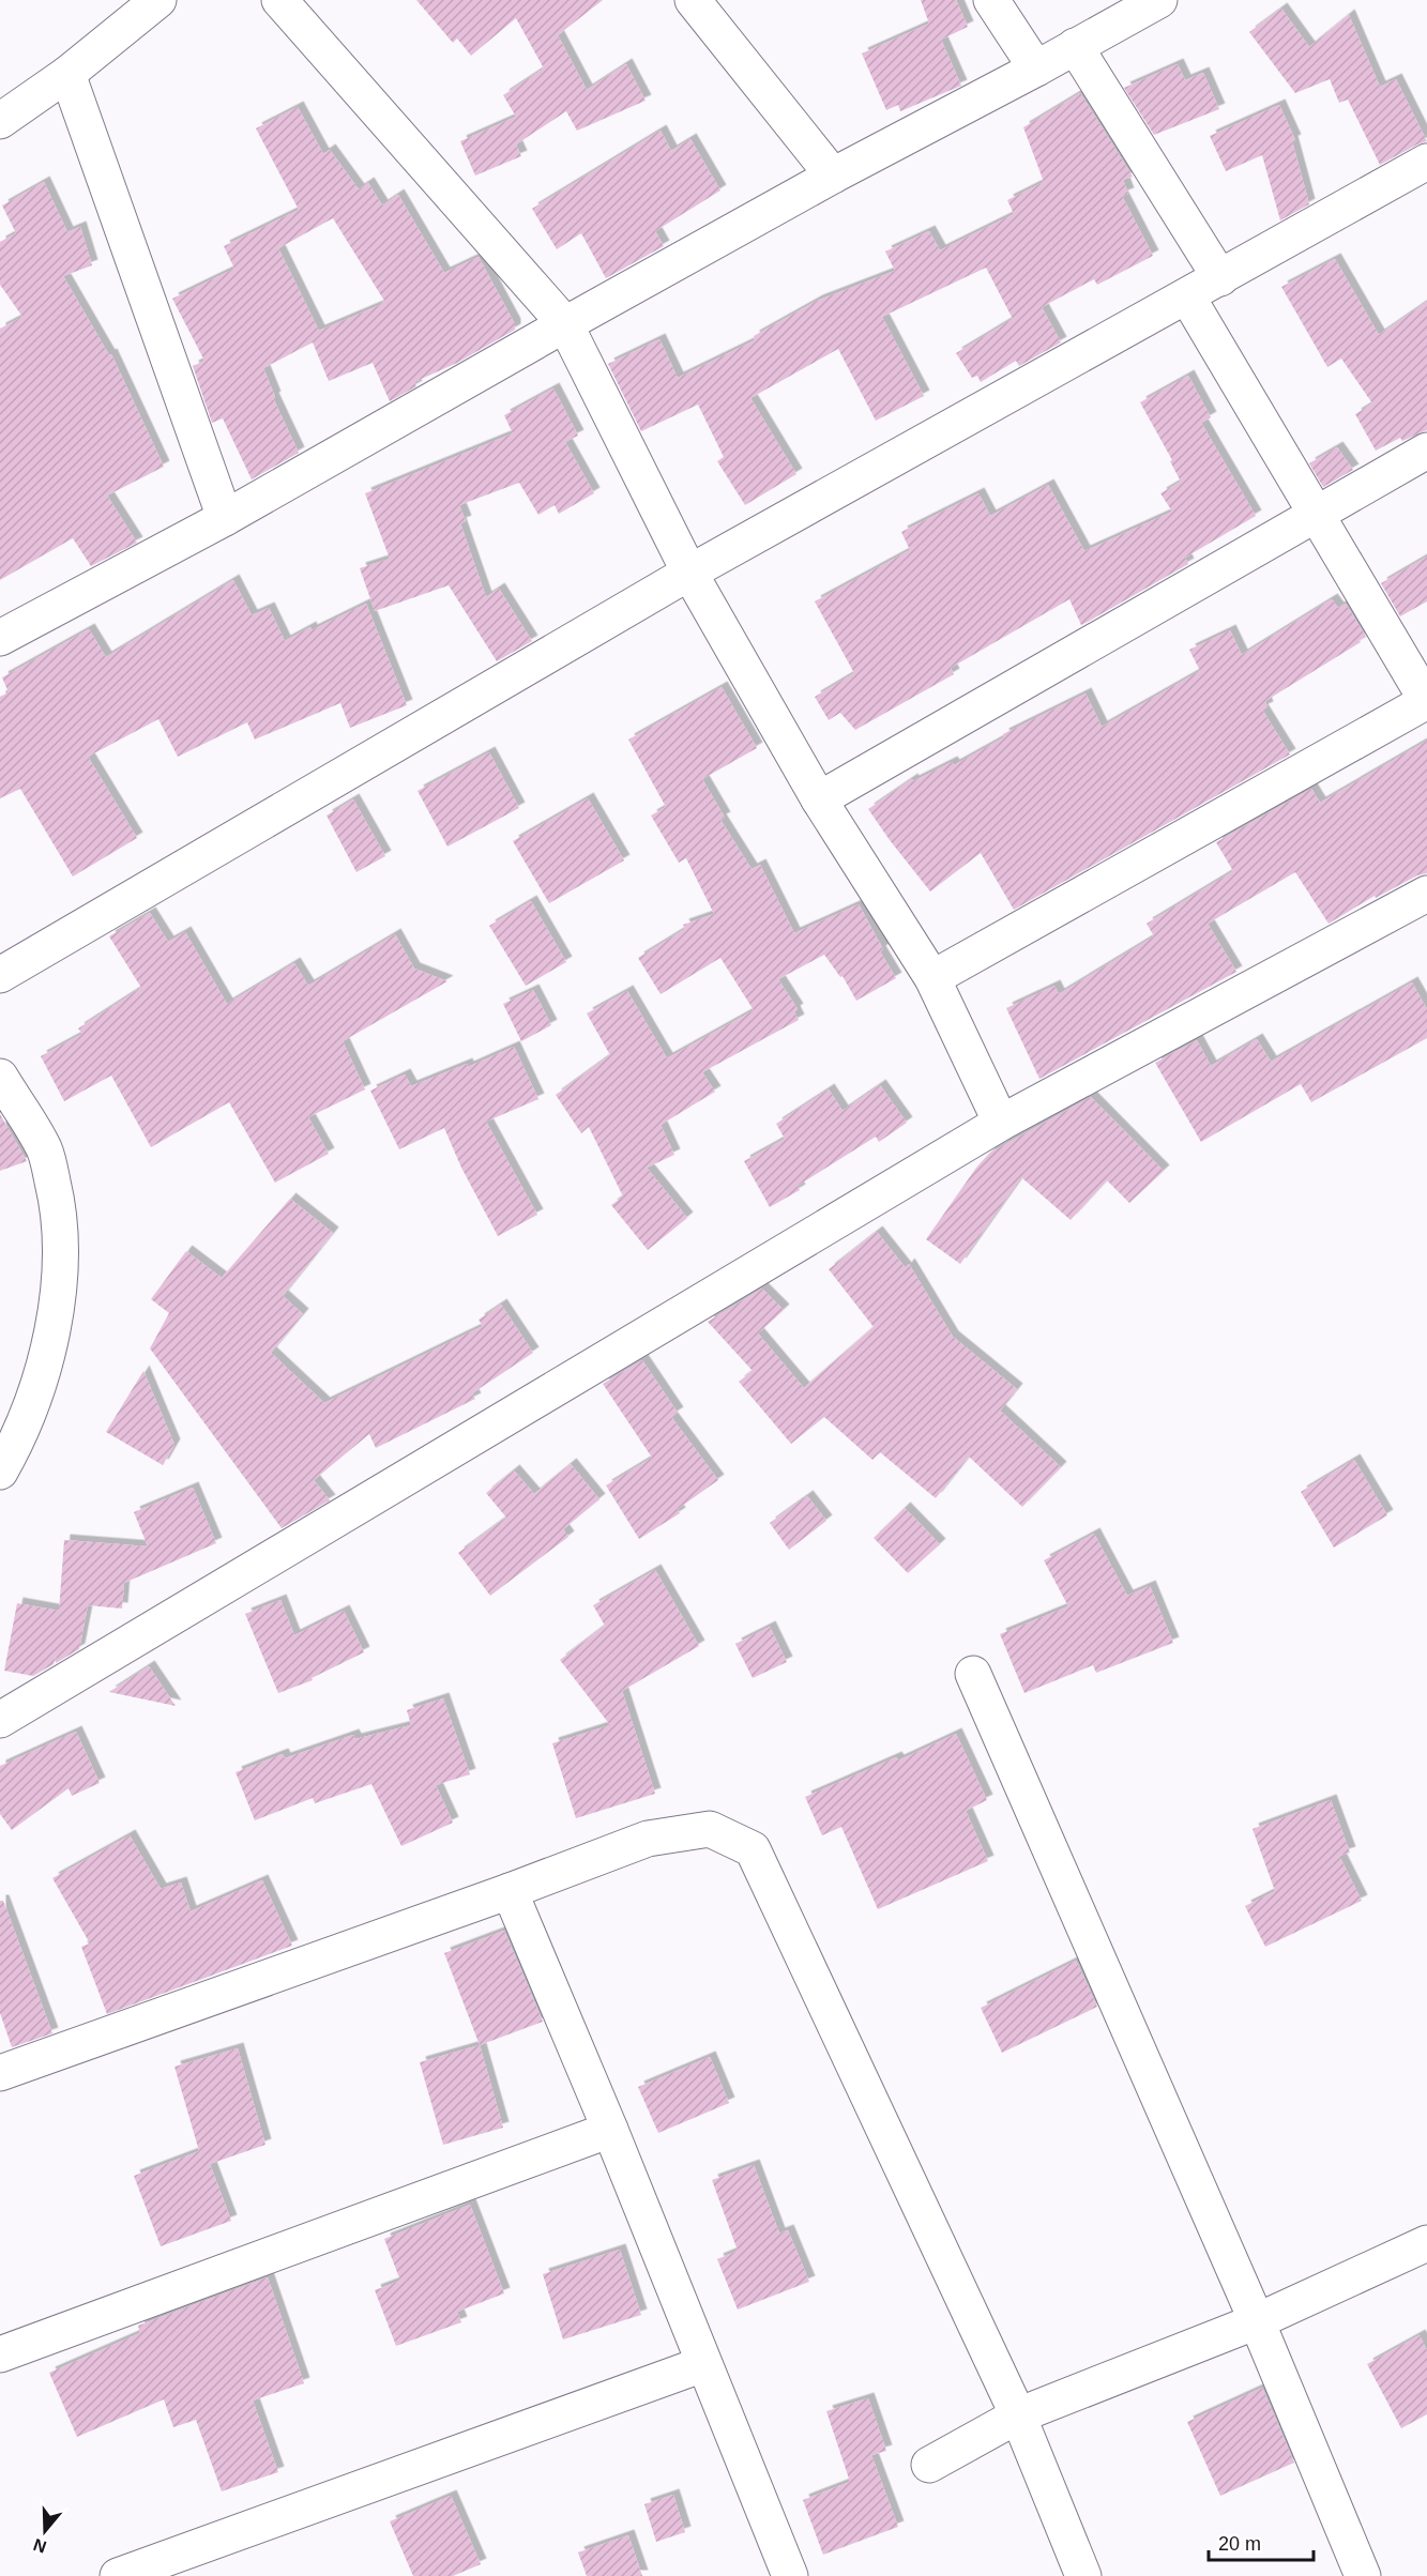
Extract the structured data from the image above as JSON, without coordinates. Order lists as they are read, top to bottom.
{
  "scale_bar": "20 m",
  "north": "bottom"
}
